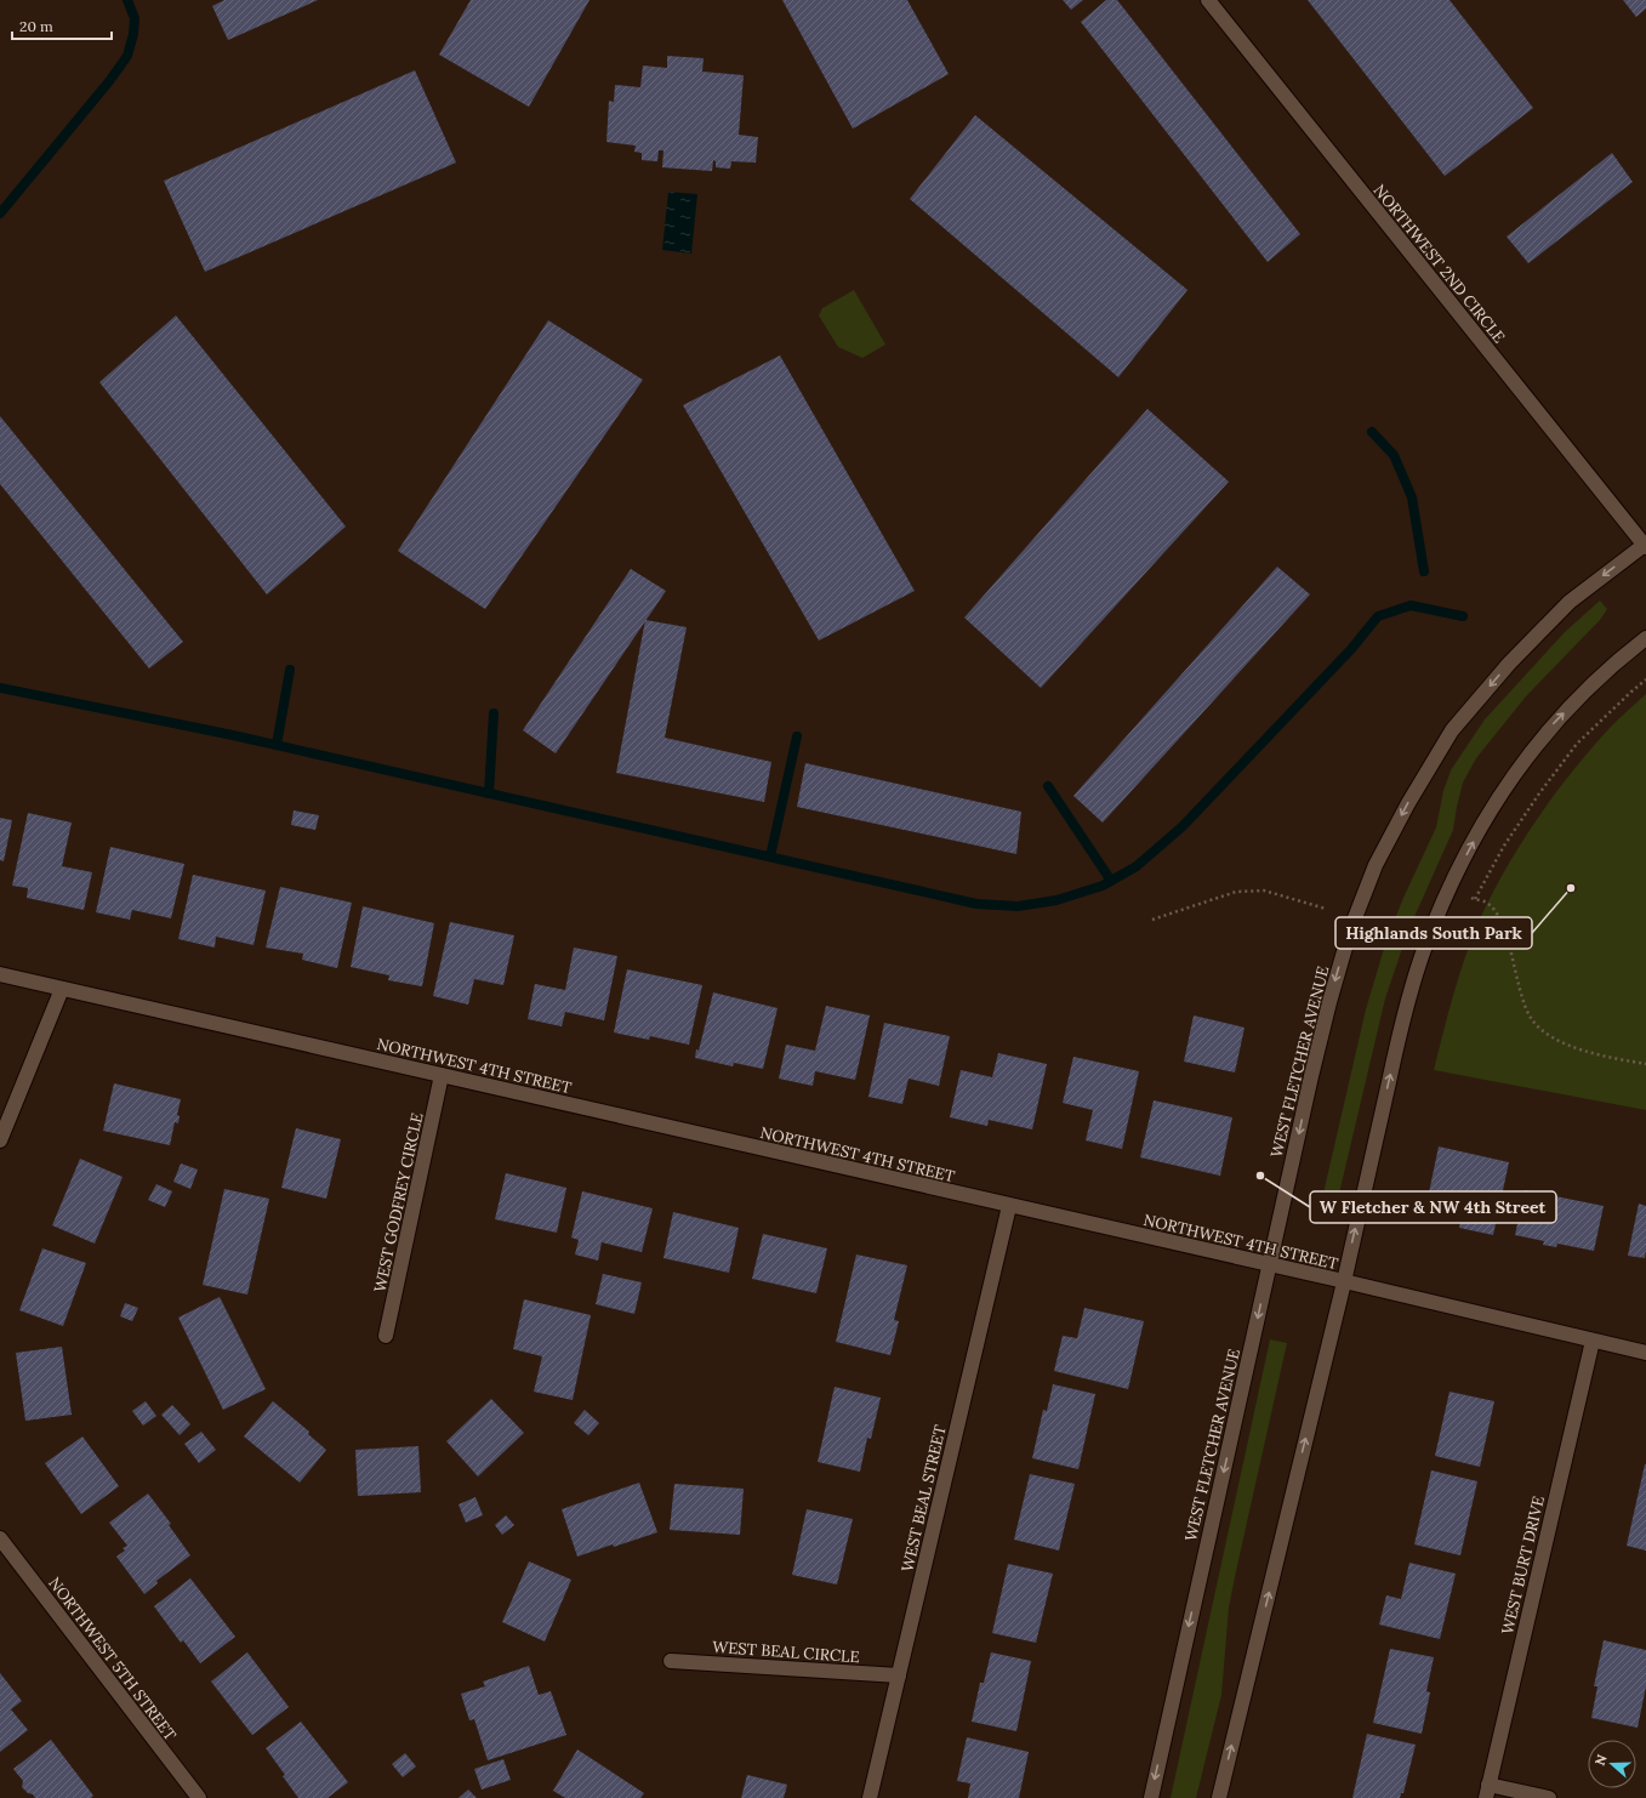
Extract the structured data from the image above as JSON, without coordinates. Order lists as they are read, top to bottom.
{
  "streets": {
    "street": [
      "NORTHWEST 2ND CIRCLE",
      "WEST FLETCHER AVENUE",
      "NORTHWEST 4TH STREET",
      "WEST GODFREY CIRCLE",
      "WEST BEAL STREET",
      "WEST BURT DRIVE",
      "WEST BEAL CIRCLE",
      "NORTHWEST 5TH STREET"
    ]
  },
  "crossings": [
    ["NORTHWEST 2ND CIRCLE", "WEST FLETCHER AVENUE"],
    ["WEST FLETCHER AVENUE", "NORTHWEST 4TH STREET"],
    ["NORTHWEST 4TH STREET", "WEST GODFREY CIRCLE"],
    ["NORTHWEST 4TH STREET", "WEST BEAL STREET"],
    ["NORTHWEST 4TH STREET", "WEST BURT DRIVE"],
    ["WEST BEAL STREET", "WEST BEAL CIRCLE"]
  ],
  "places": ["Highlands South Park", "W Fletcher & NW 4th Street"],
  "scale_bar": "20 m",
  "north": "left"
}
